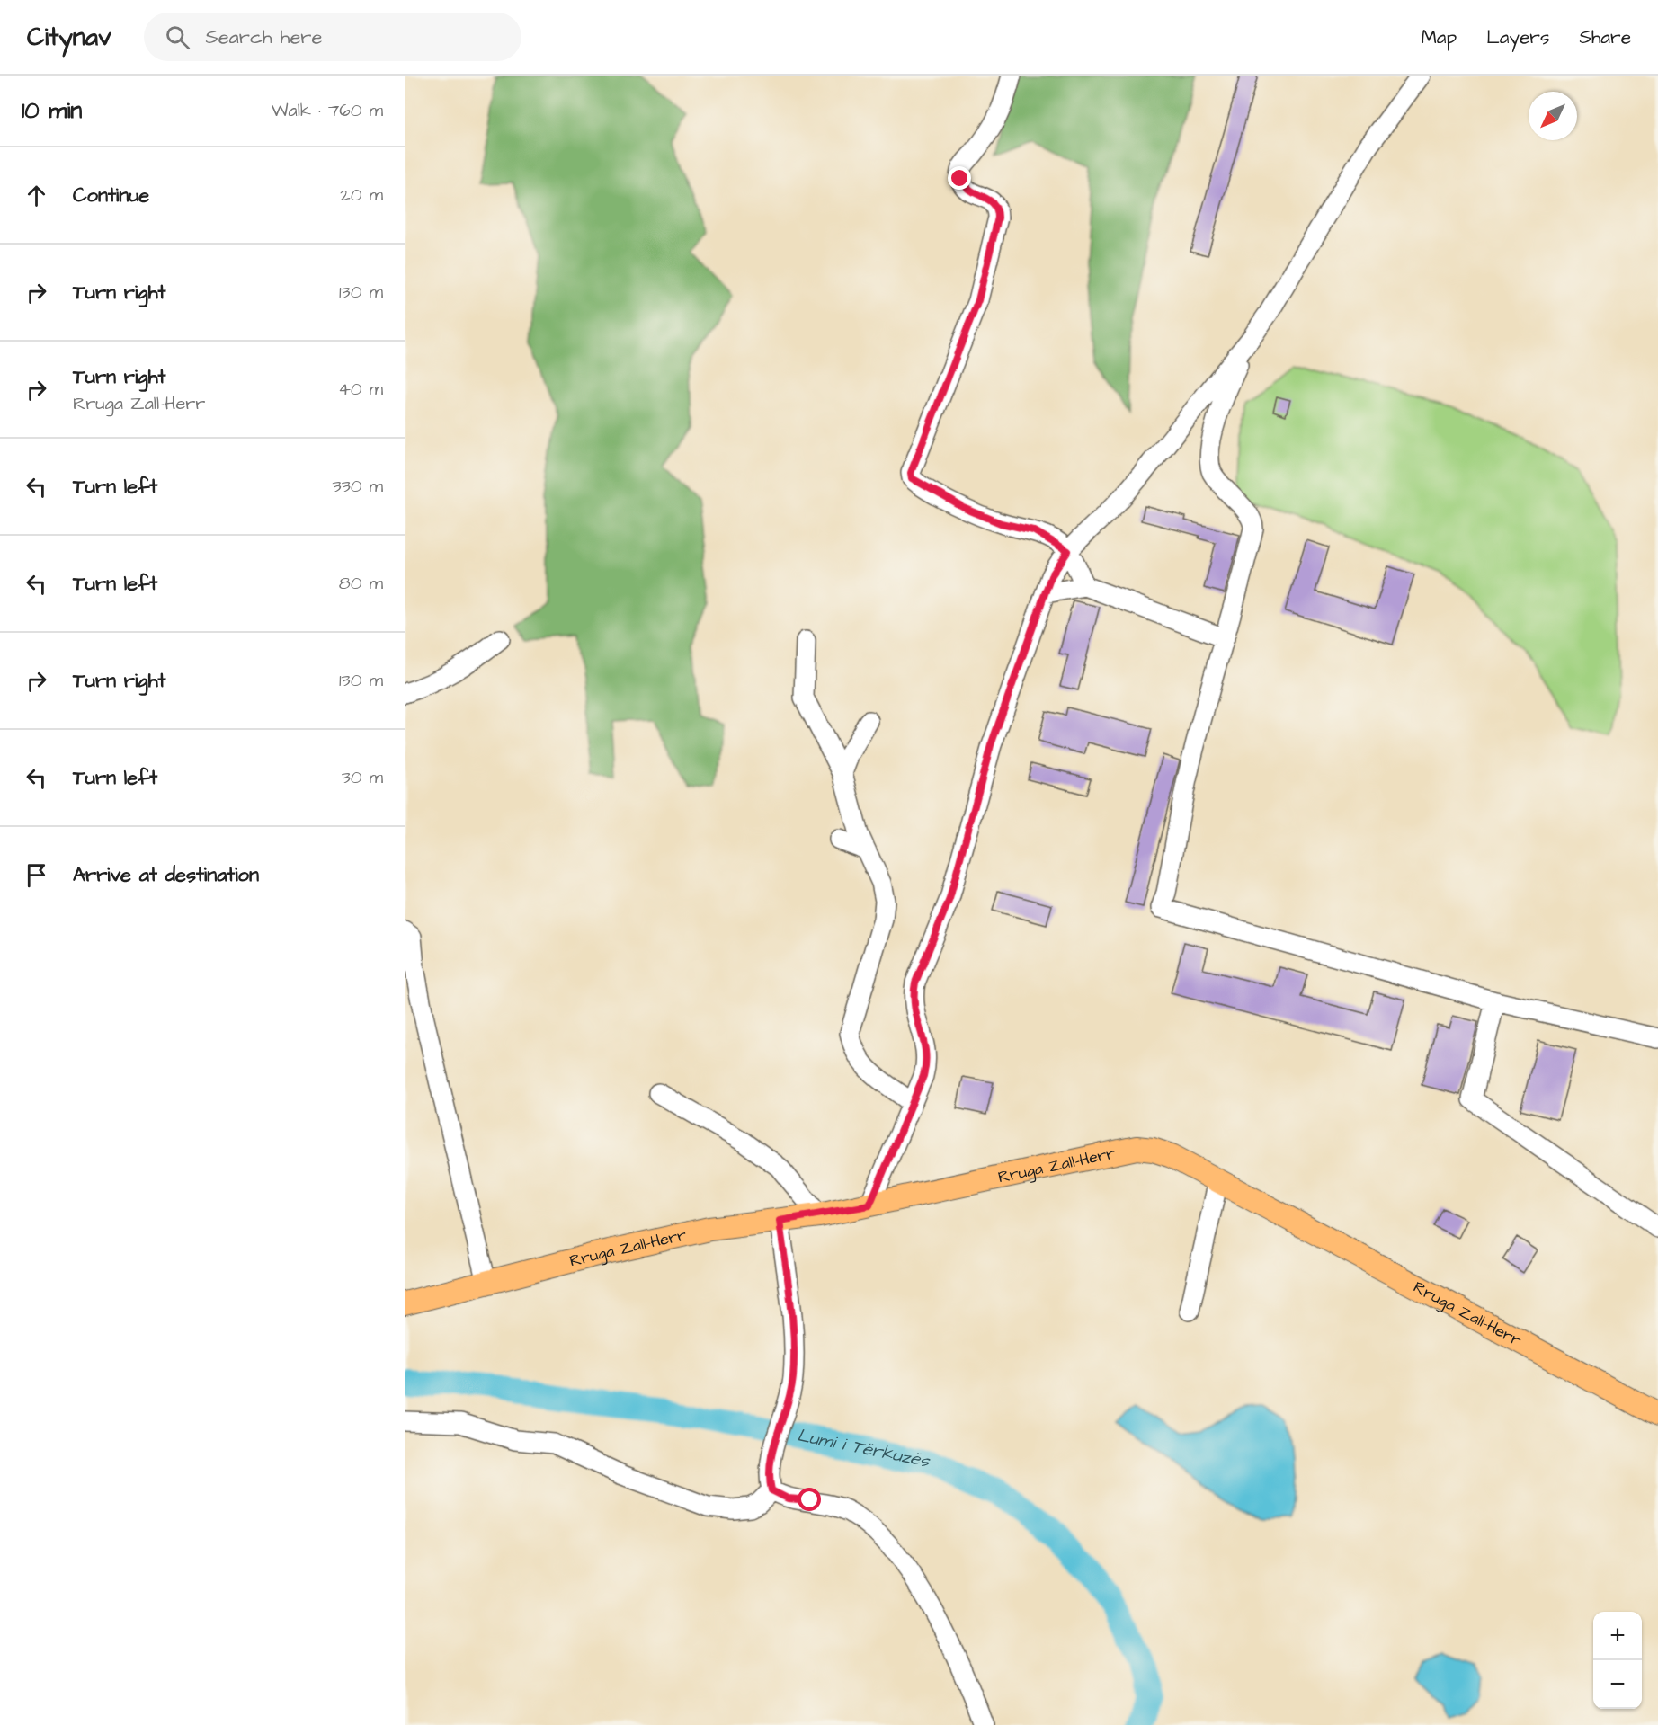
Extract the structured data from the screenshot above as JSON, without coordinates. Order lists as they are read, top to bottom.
{
  "streets": {
    "main road": ["Rruga Zall-Herr"]
  },
  "water": ["Lumi i Tërkuzës"],
  "north": "bottom left",
  "page": {
    "header": "Citynav",
    "search": "Search here",
    "nav": ["Map", "Layers", "Share"],
    "heading": ["10 min", "Walk · 760 m"],
    "list": [
      ["Continue", "20 m"],
      ["Turn right", "130 m"],
      ["Turn right", "Rruga Zall-Herr", "40 m"],
      ["Turn left", "330 m"],
      ["Turn left", "80 m"],
      ["Turn right", "130 m"],
      ["Turn left", "30 m"],
      "Arrive at destination"
    ],
    "map_buttons": ["+", "−"]
  }
}
